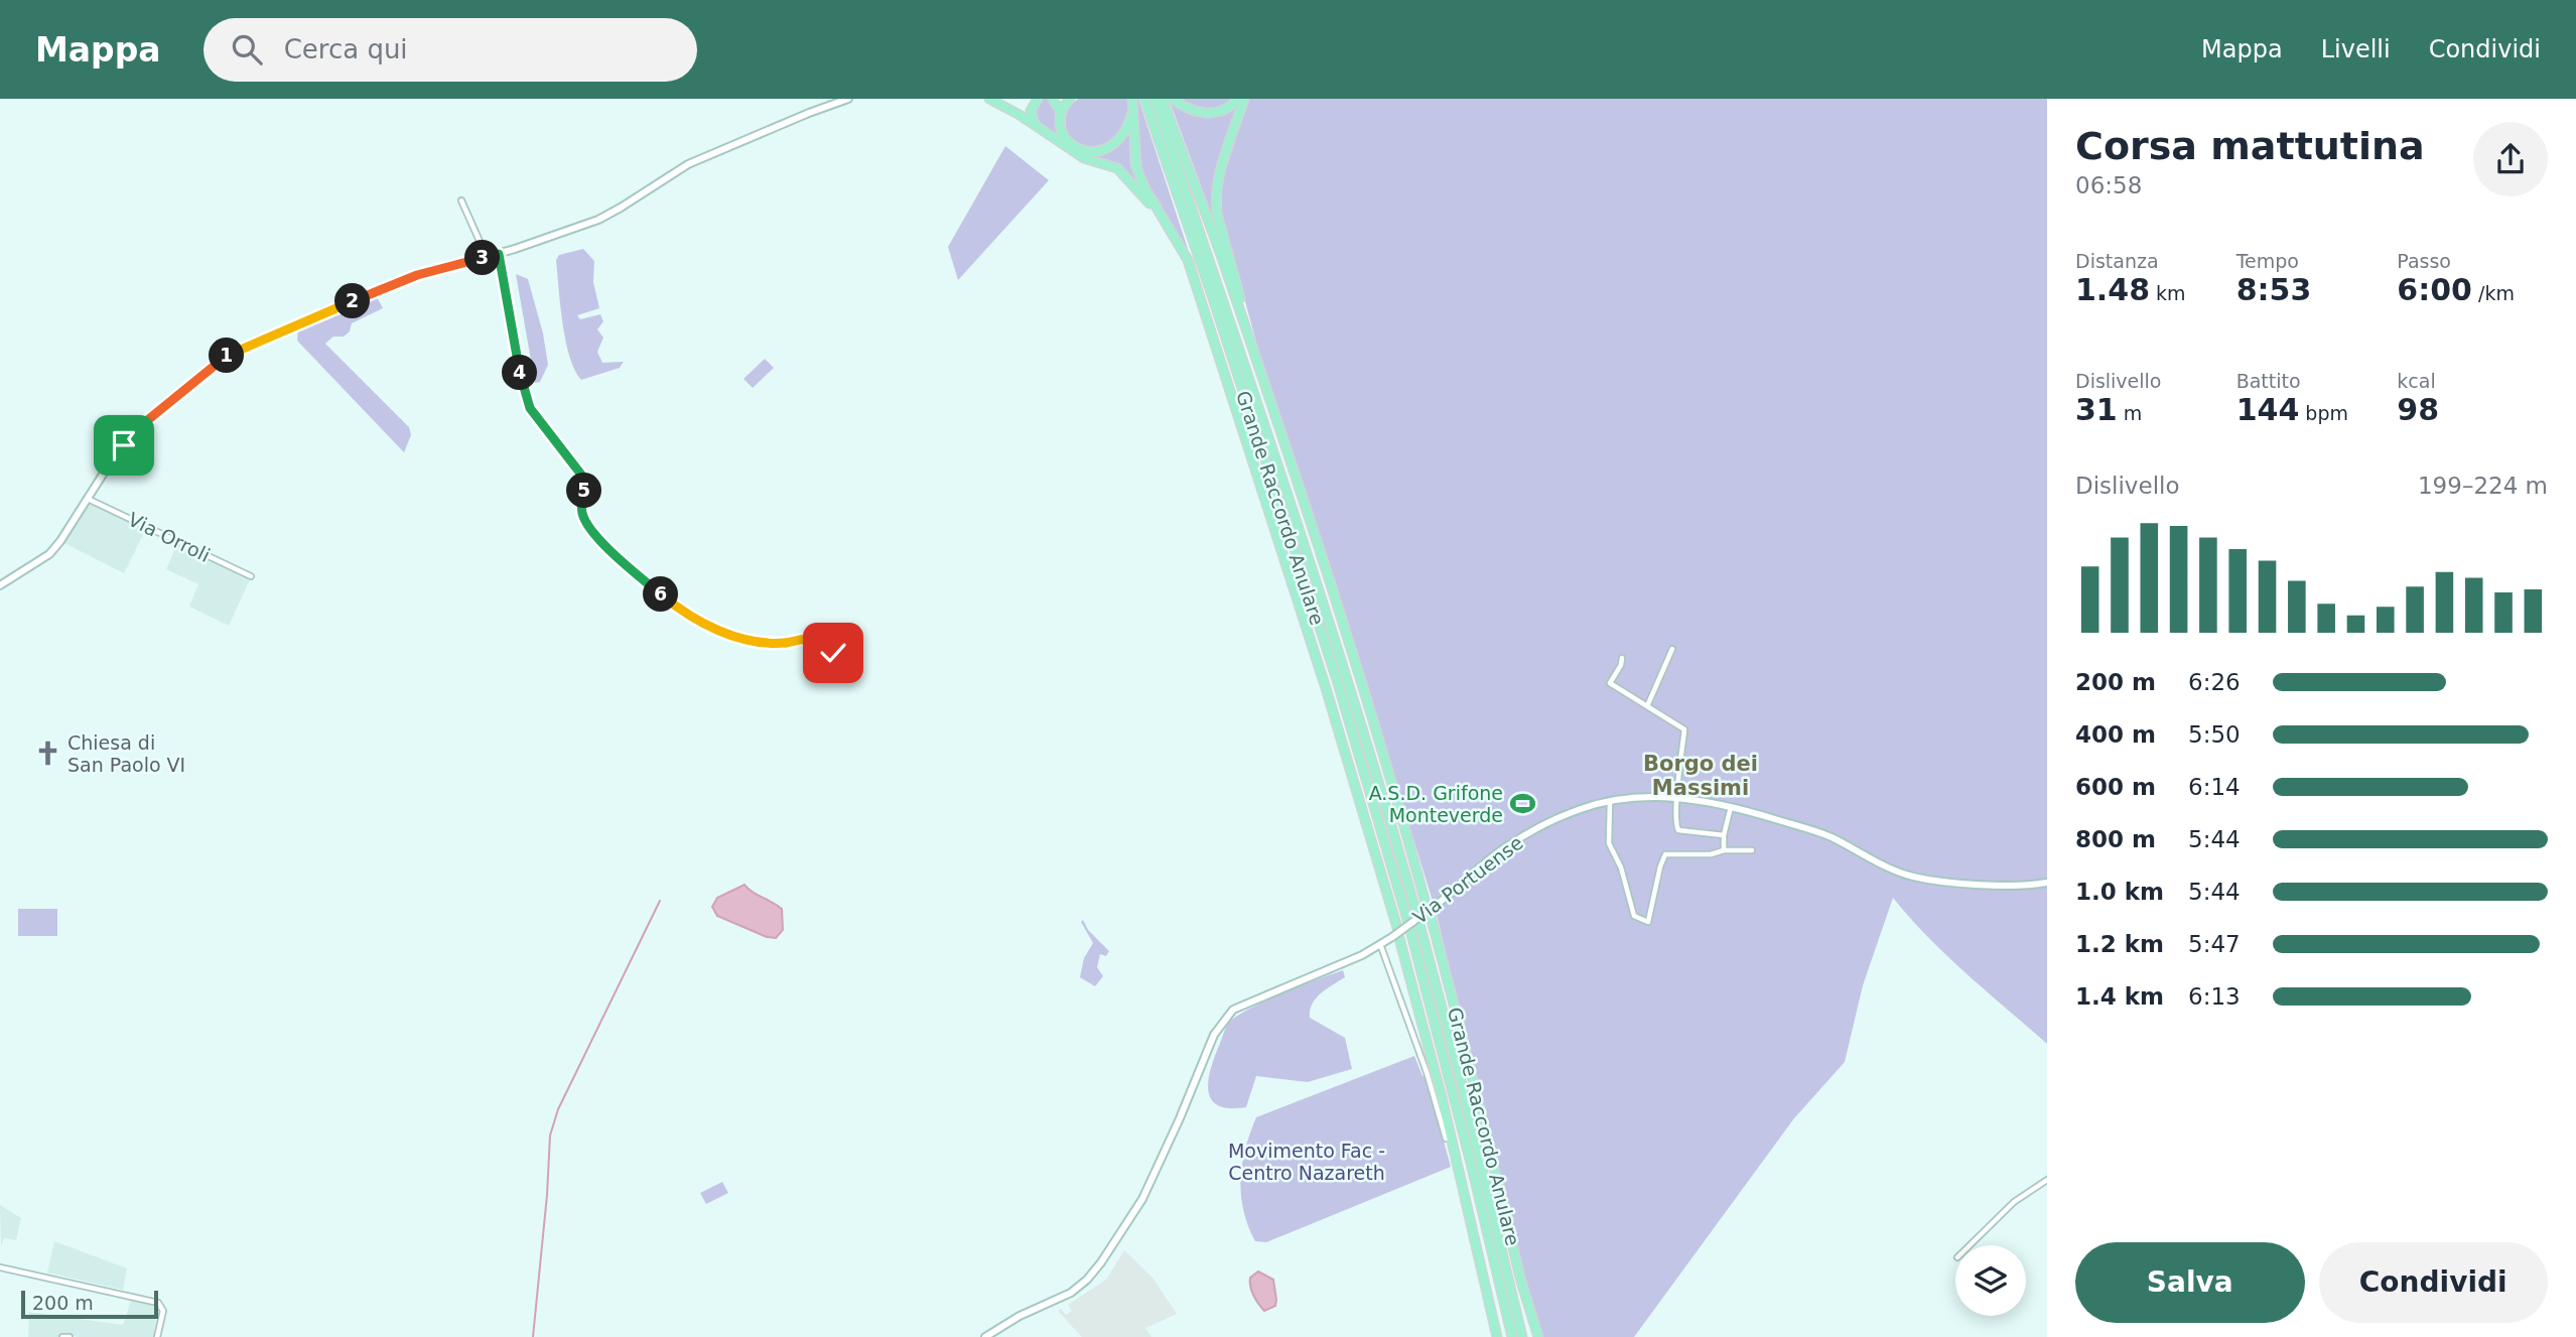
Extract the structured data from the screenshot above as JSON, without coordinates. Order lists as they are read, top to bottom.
{
  "streets": {
    "highway": ["Grande Raccordo Anulare"],
    "main road": ["Via Portuense"],
    "street": ["Via Orroli"]
  },
  "crossings": [
    ["Grande Raccordo Anulare", "Via Portuense"]
  ],
  "districts": ["Borgo dei Massimi"],
  "parks": ["Movimento Fac - Centro Nazareth"],
  "places": {
    "church": ["Chiesa di San Paolo VI"],
    "sports": ["A.S.D. Grifone Monteverde"]
  },
  "scale_bar": "200 m",
  "page": {
    "header": "Mappa",
    "search": "Cerca qui",
    "nav": ["Mappa", "Livelli", "Condividi"],
    "heading": ["Corsa mattutina", "06:58"],
    "stats": [
      ["Distanza", "1.48 km"],
      ["Tempo", "8:53"],
      ["Passo", "6:00 /km"],
      ["Dislivello", "31 m"],
      ["Battito", "144 bpm"],
      ["kcal", "98"]
    ],
    "pins": [
      "3",
      "2",
      "1",
      "4",
      "5",
      "6"
    ],
    "chart": ["Dislivello", "199–224 m"],
    "list": [
      {
        "name": "200 m",
        "note": "6:26"
      },
      {
        "name": "400 m",
        "note": "5:50"
      },
      {
        "name": "600 m",
        "note": "6:14"
      },
      {
        "name": "800 m",
        "note": "5:44"
      },
      {
        "name": "1.0 km",
        "note": "5:44"
      },
      {
        "name": "1.2 km",
        "note": "5:47"
      },
      {
        "name": "1.4 km",
        "note": "6:13"
      }
    ],
    "buttons": ["Salva", "Condividi"],
    "scale": "200 m"
  }
}
